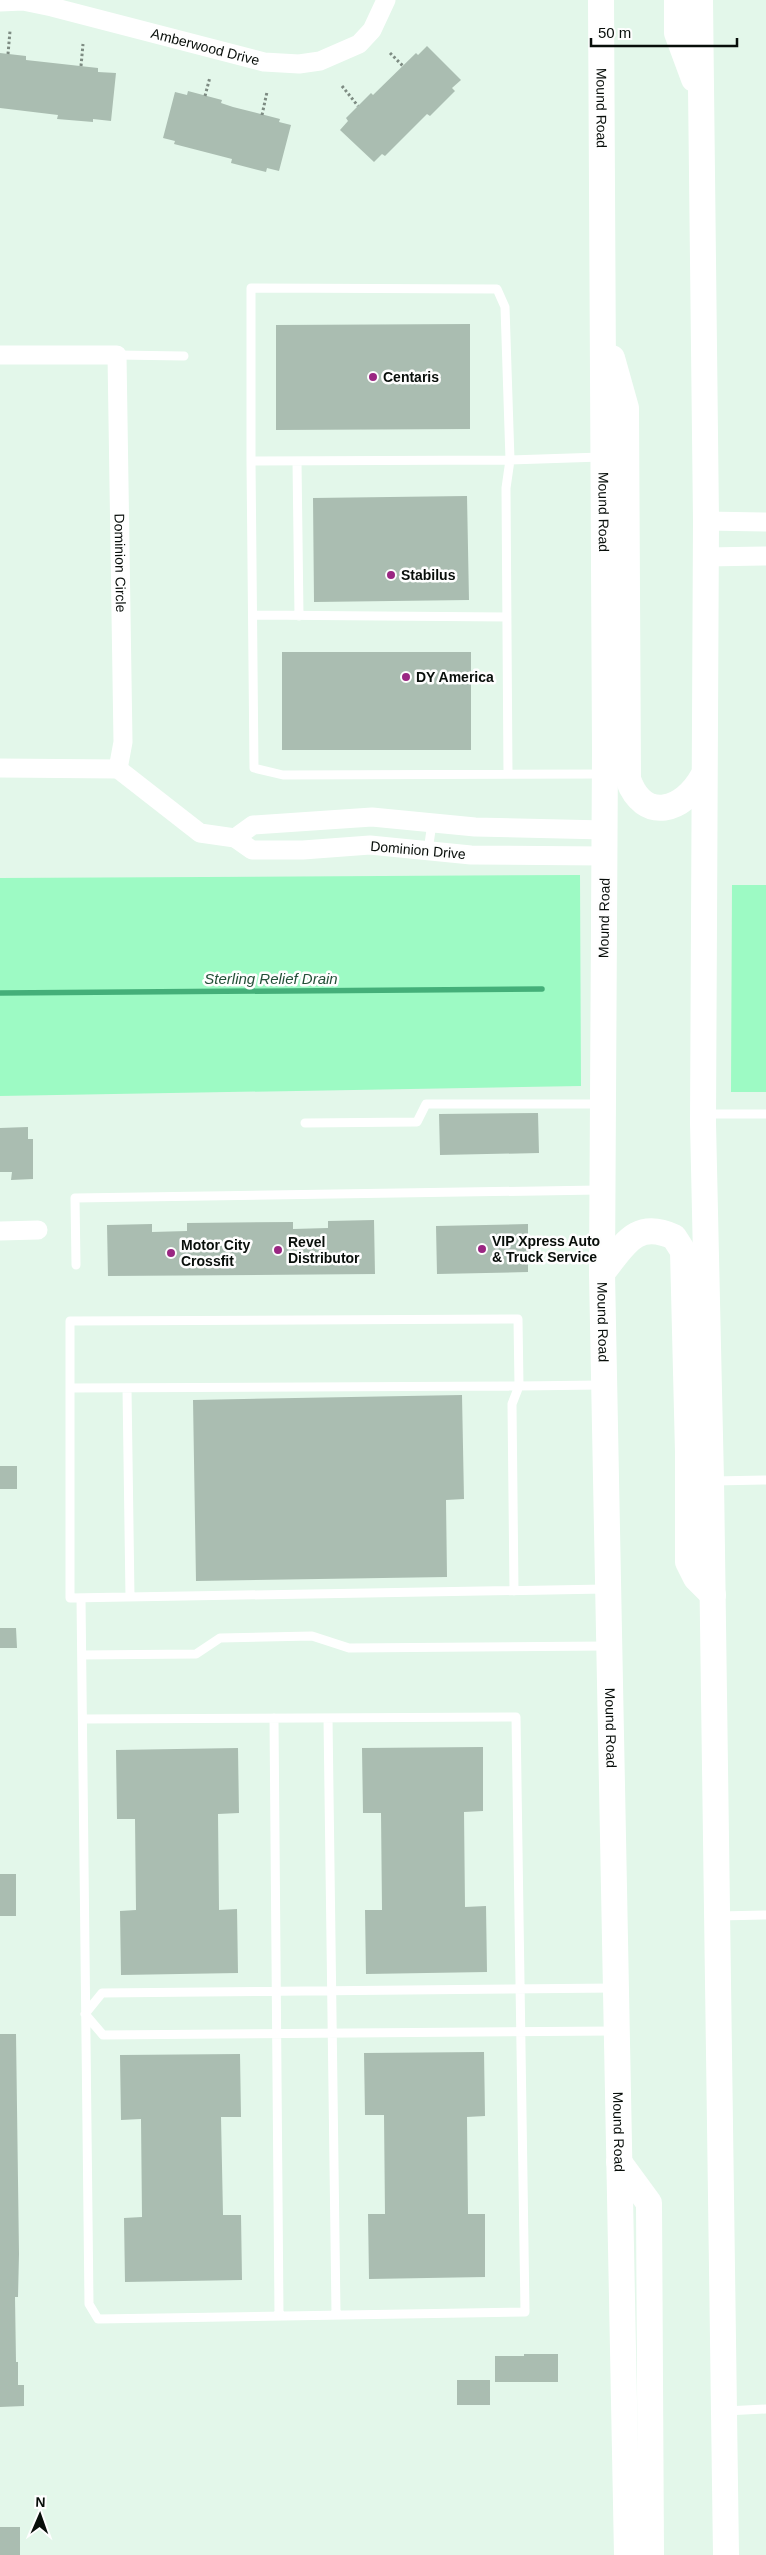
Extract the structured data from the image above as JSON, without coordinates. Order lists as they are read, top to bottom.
{
  "streets": {
    "main road": ["Mound Road"],
    "street": ["Amberwood Drive", "Dominion Circle", "Dominion Drive"]
  },
  "crossings": [
    ["Mound Road", "Dominion Drive"],
    ["Dominion Circle", "Dominion Drive"]
  ],
  "water": ["Sterling Relief Drain"],
  "places": [
    "Centaris",
    "Stabilus",
    "DY America",
    "VIP Xpress Auto & Truck Service",
    "Revel Distributor",
    "Motor City Crossfit"
  ],
  "scale_bar": "50 m",
  "north": "top"
}
